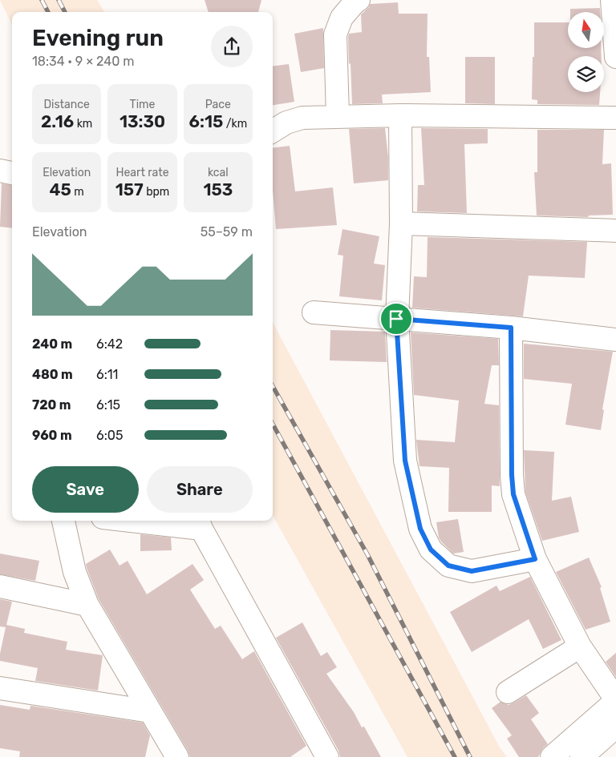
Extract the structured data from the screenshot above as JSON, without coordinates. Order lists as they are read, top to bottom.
{
  "north": "top",
  "page": {
    "heading": ["Evening run", "18:34 · 9 × 240 m"],
    "stats": [
      ["Distance", "2.16 km"],
      ["Time", "13:30"],
      ["Pace", "6:15 /km"],
      ["Elevation", "45 m"],
      ["Heart rate", "157 bpm"],
      ["kcal", "153"]
    ],
    "chart": ["Elevation", "55–59 m"],
    "list": [
      {
        "name": "240 m",
        "note": "6:42"
      },
      {
        "name": "480 m",
        "note": "6:11"
      },
      {
        "name": "720 m",
        "note": "6:15"
      },
      {
        "name": "960 m",
        "note": "6:05"
      }
    ],
    "buttons": ["Save", "Share"]
  }
}
